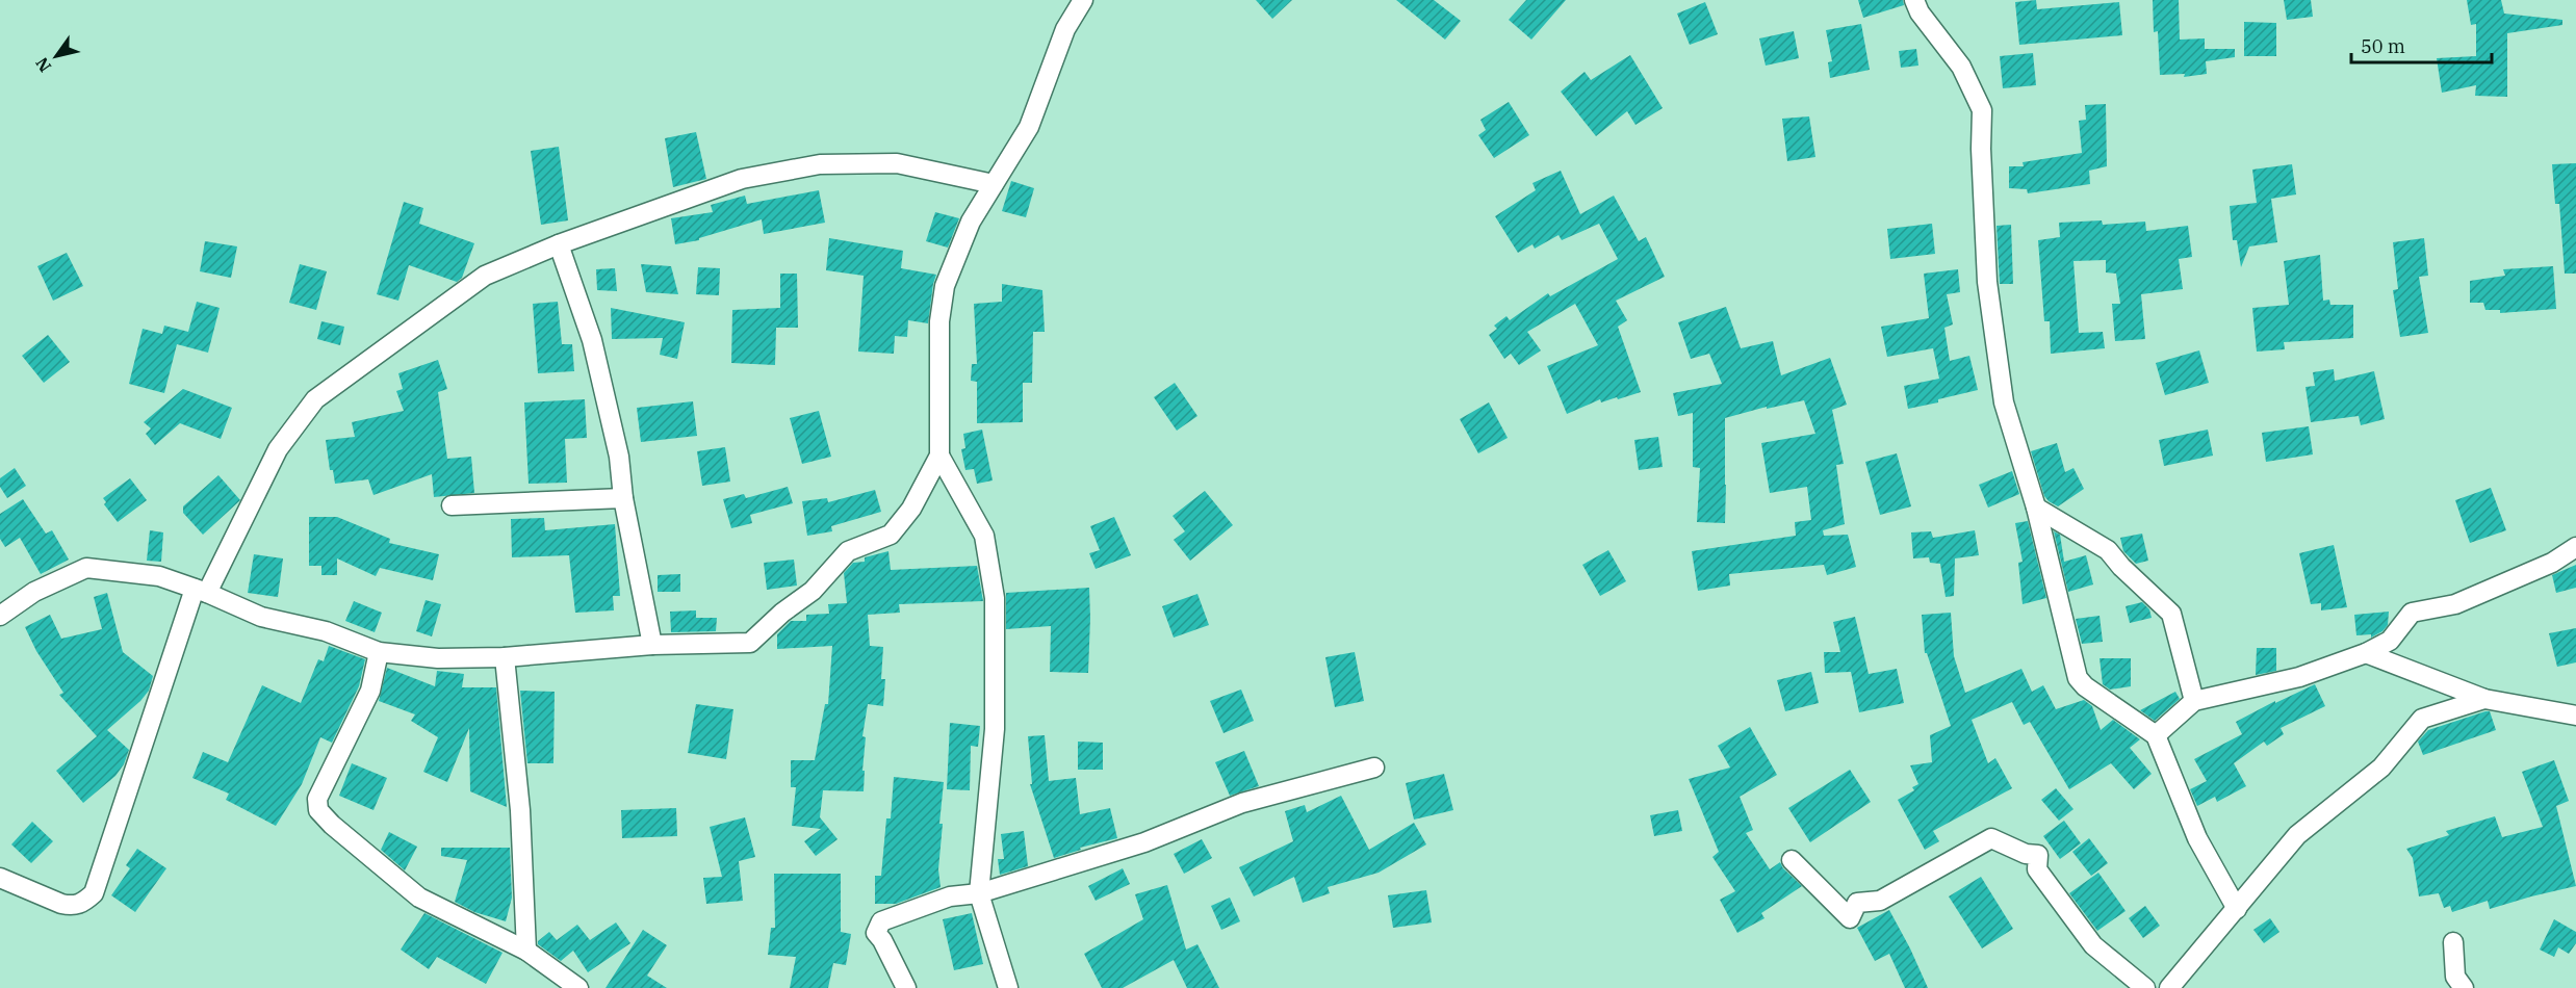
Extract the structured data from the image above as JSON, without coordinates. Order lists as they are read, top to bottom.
{
  "scale_bar": "50 m",
  "north": "bottom left"
}
